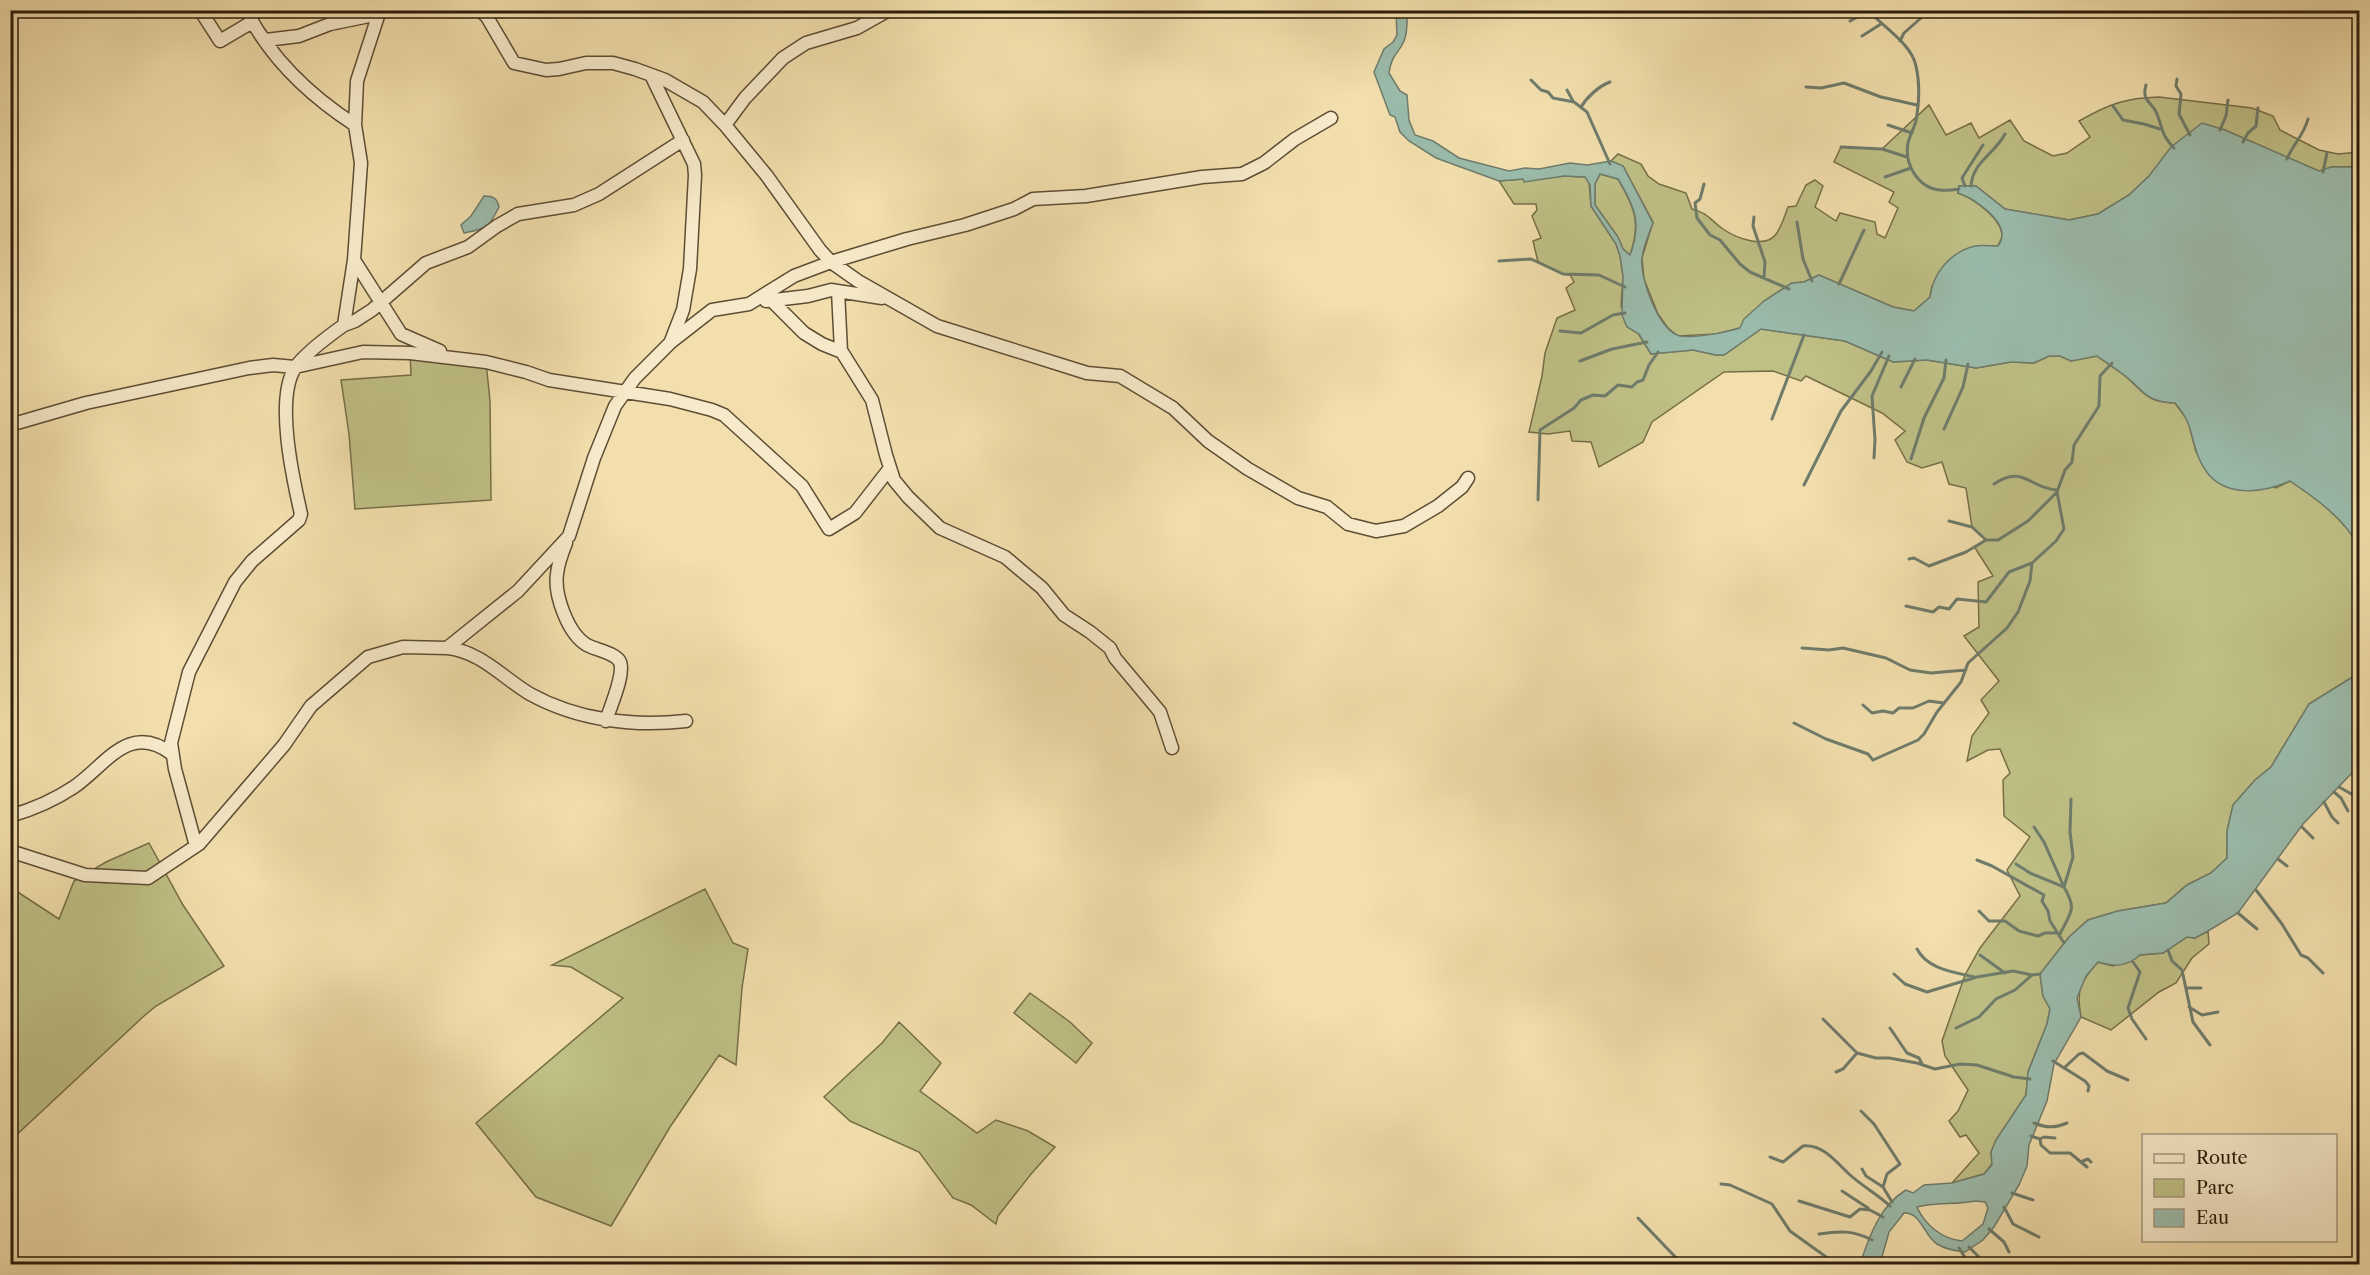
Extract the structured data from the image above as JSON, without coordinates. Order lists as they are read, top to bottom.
{
  "legend": ["Route", "Parc", "Eau"]
}
